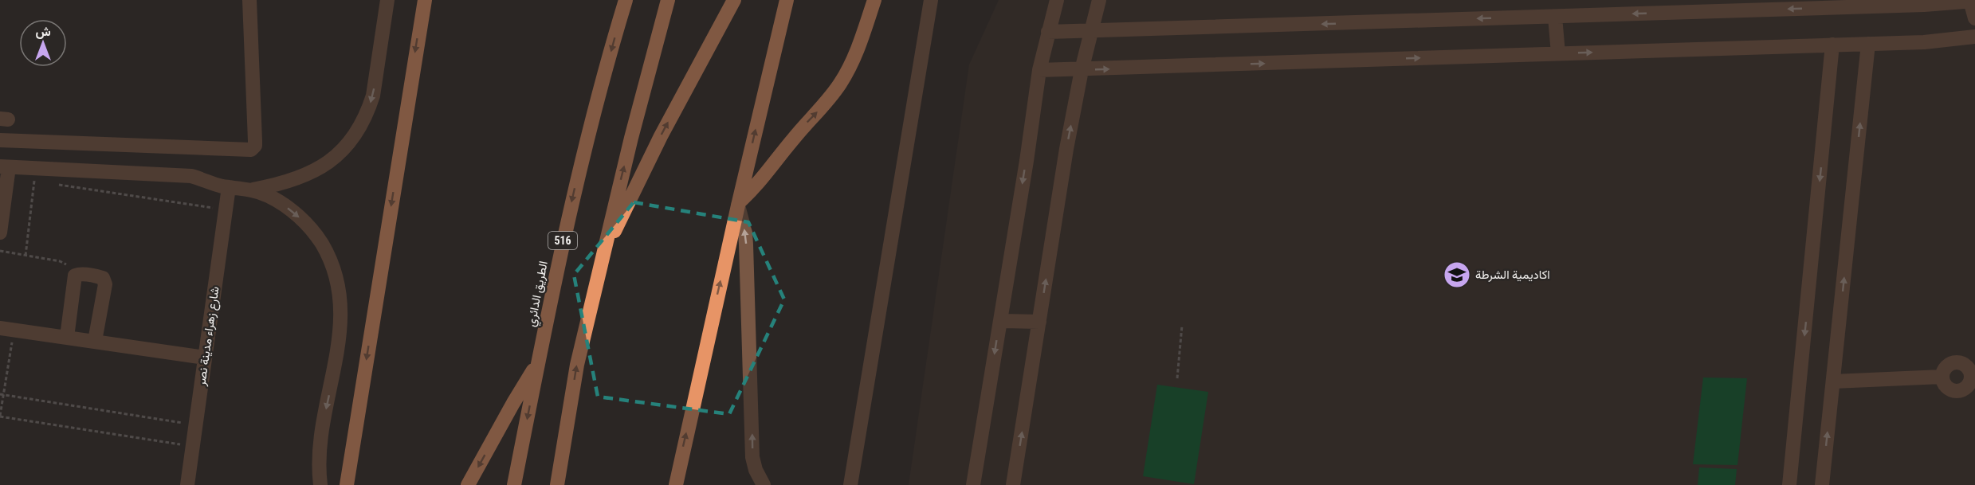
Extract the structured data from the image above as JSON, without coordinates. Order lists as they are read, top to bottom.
{
  "streets": {
    "highway": ["516", "الطريق الدائري"],
    "street": ["شارع زهراء مدينة نصر"]
  },
  "places": {
    "school or university": ["اكاديمية الشرطة"]
  },
  "north": "top"
}
